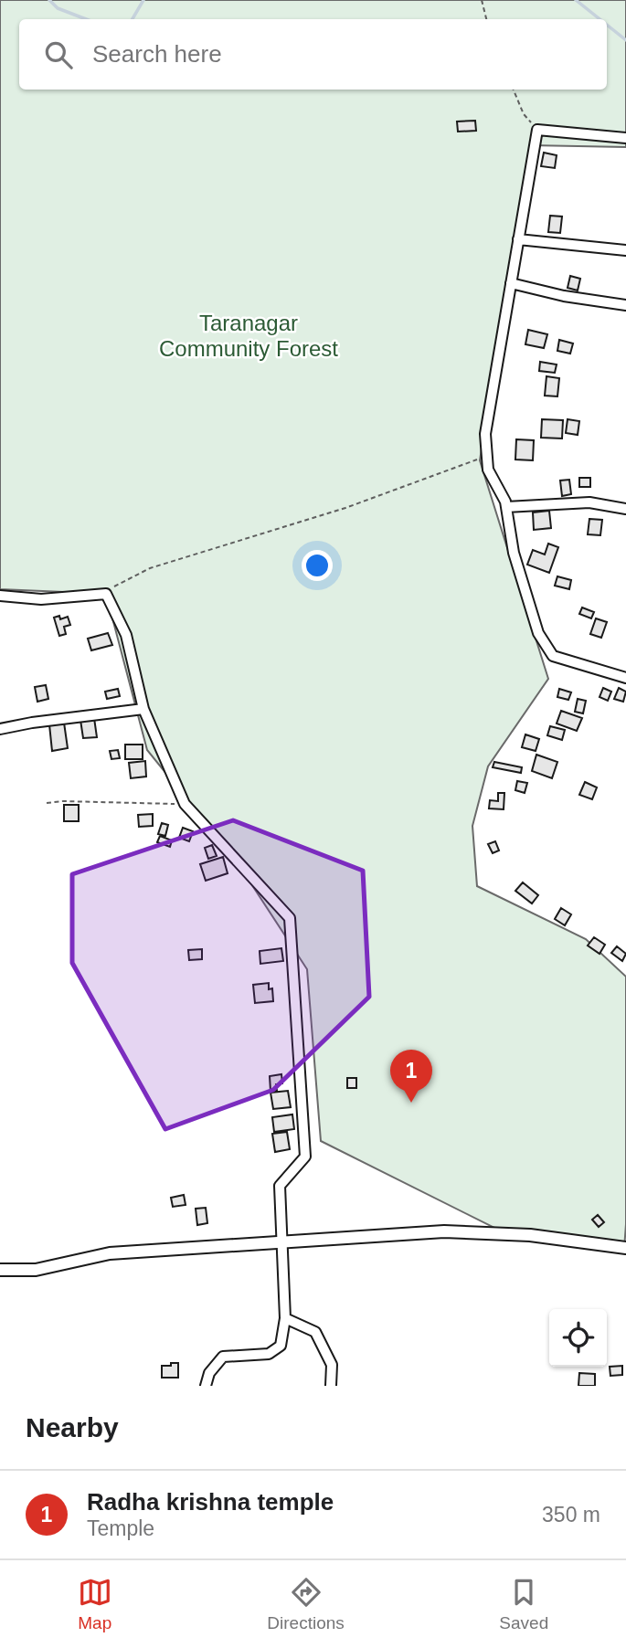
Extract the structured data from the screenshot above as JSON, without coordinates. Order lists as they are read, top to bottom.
{
  "parks": ["Taranagar Community Forest"],
  "page": {
    "search": "Search here",
    "pins": "1",
    "heading": "Nearby",
    "list": [
      {
        "mark": "1",
        "name": "Radha krishna temple",
        "note": "Temple",
        "value": "350 m"
      }
    ],
    "nav": ["Map", "Directions", "Saved"]
  }
}
